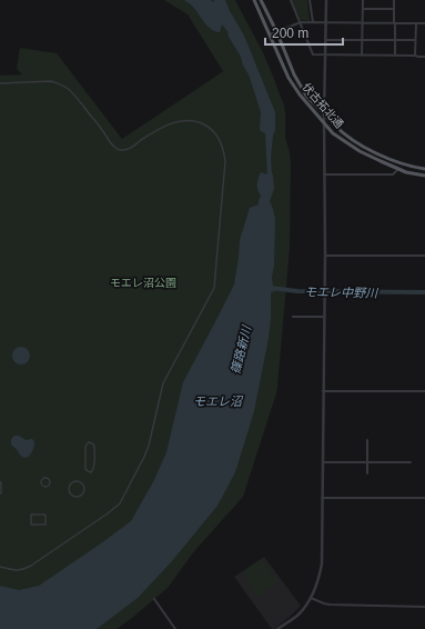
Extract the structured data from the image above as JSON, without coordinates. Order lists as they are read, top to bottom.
{
  "streets": {
    "main road": ["伏古拓北通"]
  },
  "water": ["モエレ中野川", "篠路新川", "モエレ沼"],
  "parks": ["モエレ沼公園"],
  "scale_bar": "200 m"
}
